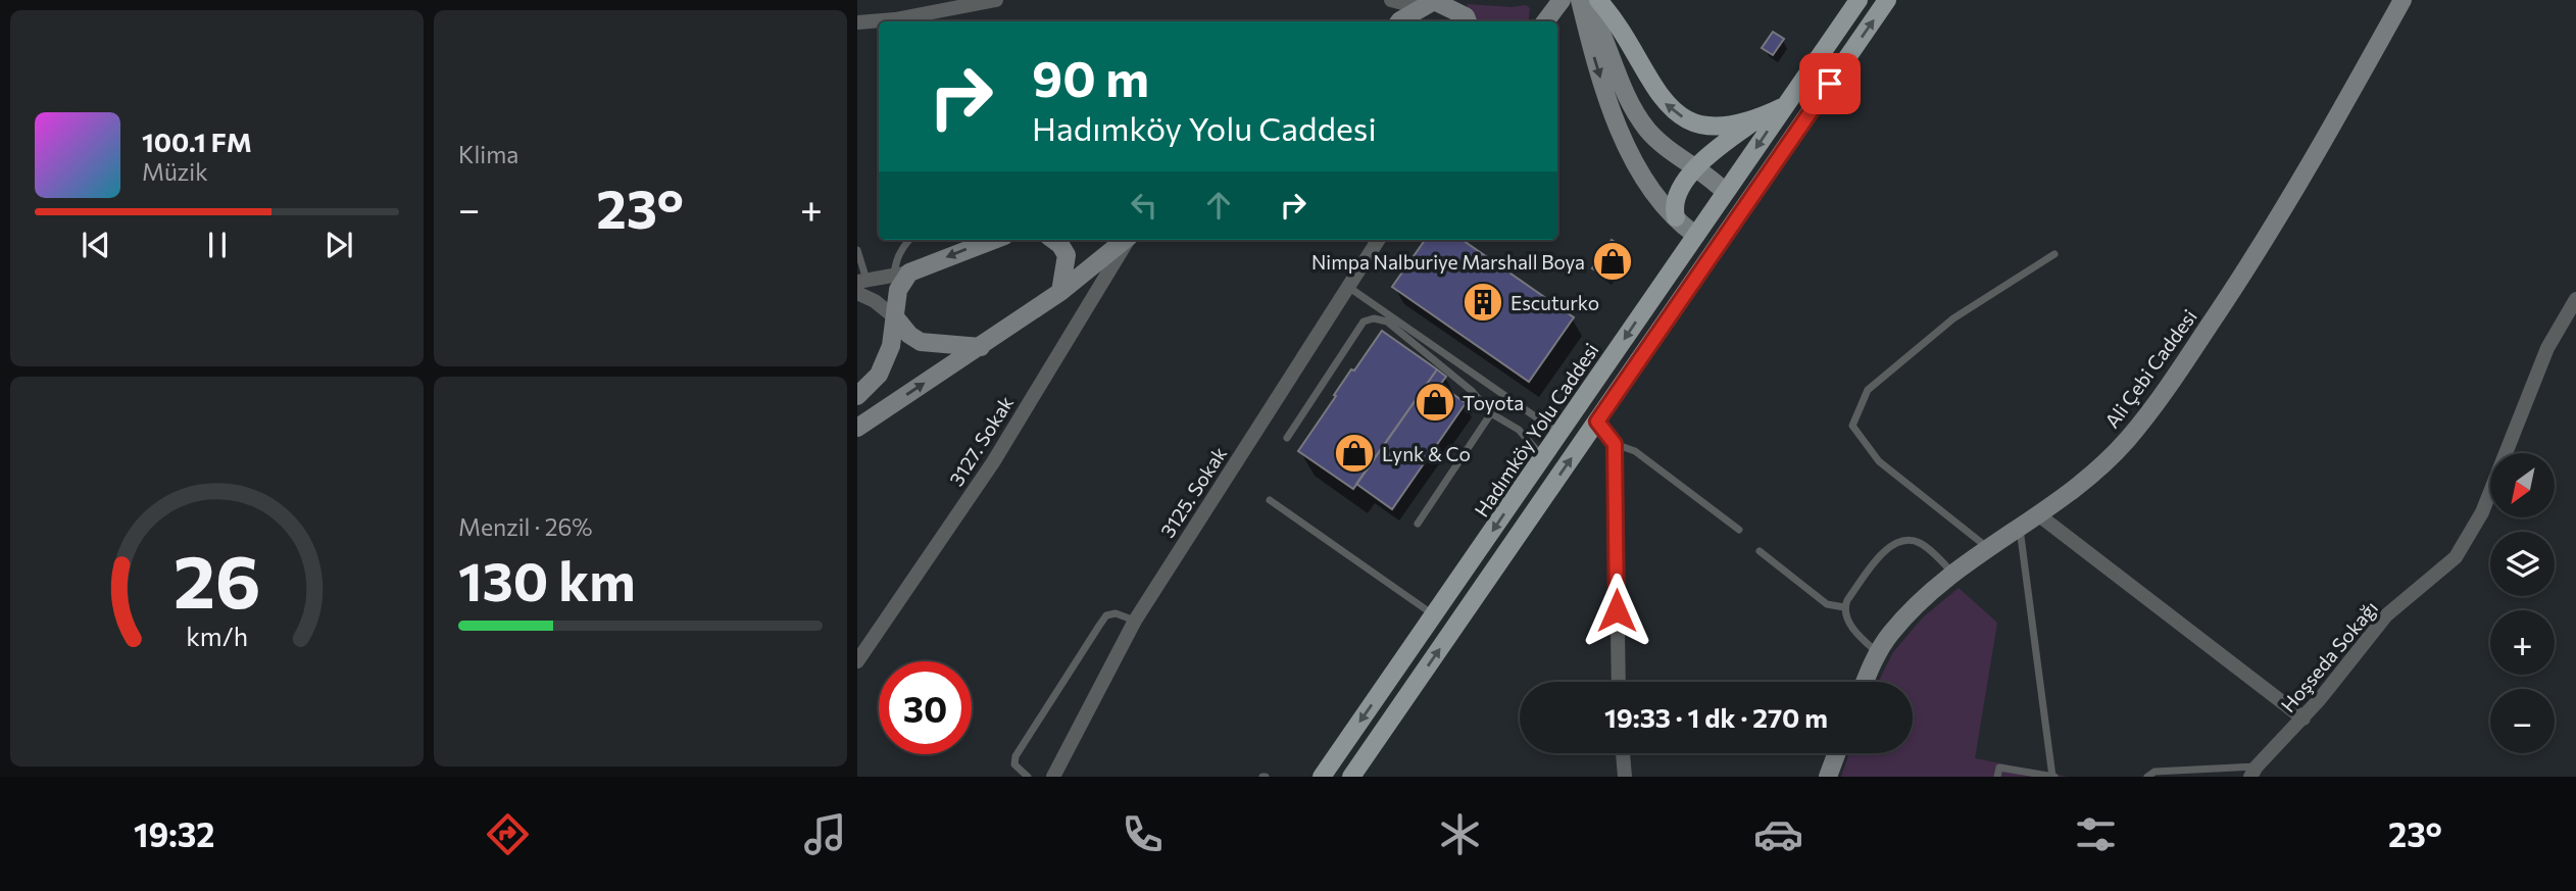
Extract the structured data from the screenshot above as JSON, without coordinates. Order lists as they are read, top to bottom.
{
  "streets": {
    "main road": ["Hadımköy Yolu Caddesi"],
    "street": [
      "Ali Çebi Caddesi",
      "3127. Sokak",
      "3125. Sokak",
      "Hoşseda Sokağı"
    ]
  },
  "places": {
    "shop": ["Nimpa Nalburiye Marshall Boya", "Toyota", "Lynk & Co"],
    "building": ["Escuturko"]
  },
  "north": "bottom left",
  "page": {
    "tile": [
      "Klima",
      ["Menzil · 26%", "130 km"]
    ],
    "turn": ["90 m", "Hadımköy Yolu Caddesi"],
    "song": ["100.1 FM", "Müzik"],
    "heat": ["−", "23°", "+"],
    "map_buttons": ["+", "−"],
    "limit": "30",
    "trip": "19:33 · 1 dk · 270 m",
    "tabs": ["19:32", "23°"],
    "gauge": ["26", "km/h"]
  }
}
